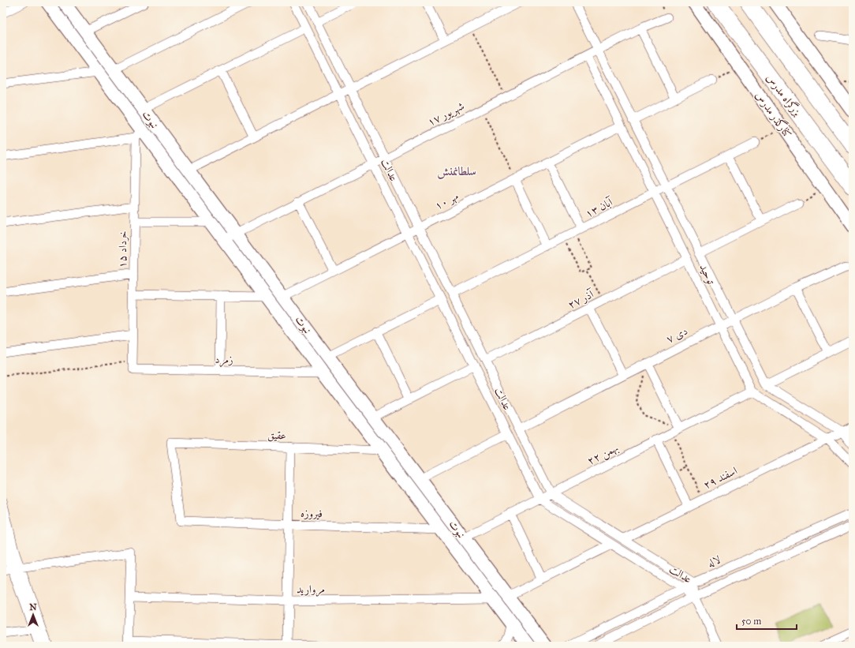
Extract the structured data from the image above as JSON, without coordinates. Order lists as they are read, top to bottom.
{
  "streets": {
    "highway": ["بزرگراه مدرس"],
    "street": [
      "۱۷ شهریور",
      "کنارگذر مدرس",
      "نبوت",
      "عدالت",
      "۱۰ مهر",
      "۱۳ آبان",
      "۱۵ خرداد",
      "توحید",
      "۲۷ آذر",
      "۷ دی",
      "زمرد",
      "عقیق",
      "۲۲ بهمن",
      "۲۹ اسفند",
      "فیروزه",
      "لاله",
      "مروارید"
    ]
  },
  "crossings": [
    ["۱۷ شهریور", "نبوت"],
    ["۱۷ شهریور", "عدالت"],
    ["۱۷ شهریور", "توحید"],
    ["نبوت", "۱۰ مهر"],
    ["نبوت", "۱۵ خرداد"],
    ["نبوت", "زمرد"],
    ["نبوت", "عقیق"],
    ["نبوت", "۲۲ بهمن"],
    ["نبوت", "فیروزه"],
    ["نبوت", "مروارید"],
    ["عدالت", "۱۰ مهر"],
    ["عدالت", "۱۳ آبان"],
    ["عدالت", "۲۷ آذر"],
    ["عدالت", "۷ دی"],
    ["عدالت", "۲۲ بهمن"],
    ["عدالت", "۲۹ اسفند"],
    ["عدالت", "لاله"],
    ["۱۰ مهر", "توحید"],
    ["۱۳ آبان", "توحید"],
    ["۱۵ خرداد", "زمرد"],
    ["توحید", "۲۷ آذر"],
    ["توحید", "۷ دی"],
    ["توحید", "۲۲ بهمن"],
    ["عقیق", "فیروزه"]
  ],
  "districts": ["سلطانمنش"],
  "scale_bar": "50 m",
  "north": "top"
}
